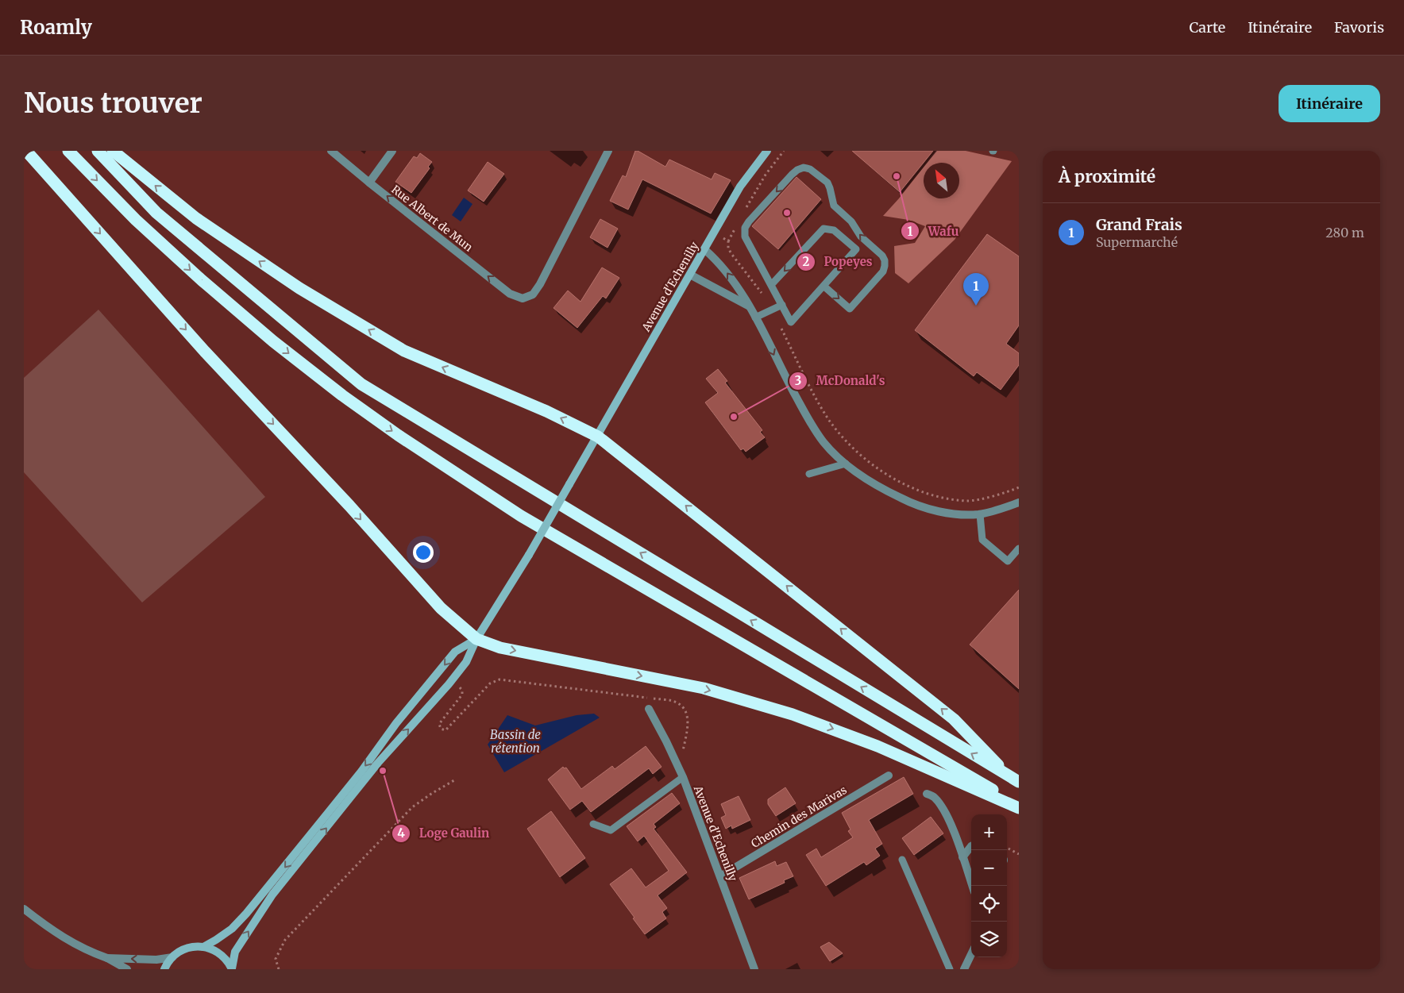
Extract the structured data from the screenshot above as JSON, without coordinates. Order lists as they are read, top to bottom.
{
  "streets": {
    "street": ["Rue Albert de Mun", "Avenue d'Echenilly", "Chemin des Marivas"]
  },
  "crossings": [
    ["Avenue d'Echenilly", "Chemin des Marivas"]
  ],
  "water": ["Bassin de rétention"],
  "places": [
    "Wafu",
    "Popeyes",
    "McDonald's",
    "Loge Gaulin"
  ],
  "north": "top left",
  "page": {
    "header": "Roamly",
    "nav": ["Carte", "Itinéraire", "Favoris"],
    "buttons": "Itinéraire",
    "title": "Nous trouver",
    "heading": "À proximité",
    "list": [
      {
        "mark": "1",
        "name": "Grand Frais",
        "note": "Supermarché",
        "value": "280 m"
      }
    ],
    "pins": "1",
    "map_buttons": ["+", "−"]
  }
}
